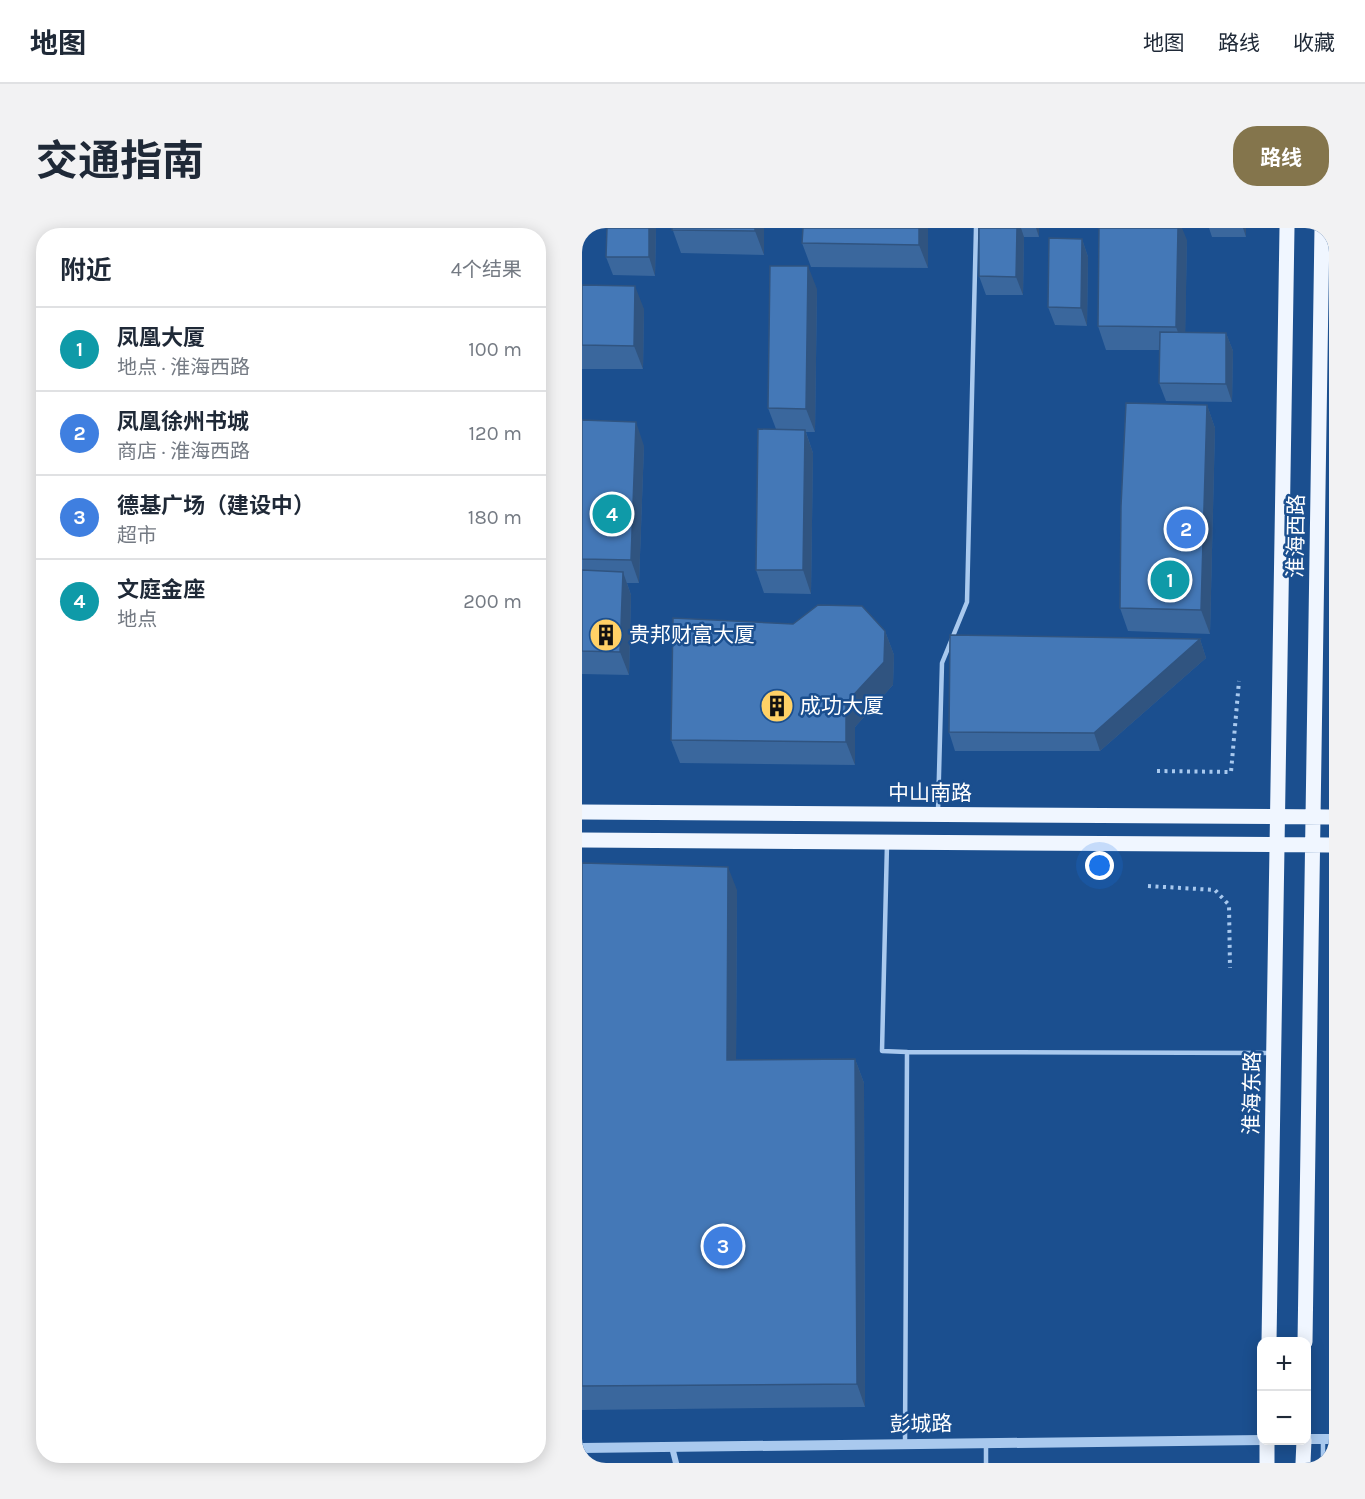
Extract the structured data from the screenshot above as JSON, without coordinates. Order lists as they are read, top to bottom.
{
  "streets": {
    "main road": ["淮海西路", "中山南路", "淮海东路"],
    "street": ["彭城路"]
  },
  "crossings": [
    ["淮海西路", "中山南路"],
    ["淮海西路", "淮海东路"]
  ],
  "places": {
    "building": ["贵邦财富大厦", "成功大厦"]
  },
  "page": {
    "header": "地图",
    "nav": ["地图", "路线", "收藏"],
    "title": "交通指南",
    "buttons": "路线",
    "heading": ["附近", "4个结果"],
    "list": [
      {
        "mark": "1",
        "name": "凤凰大厦",
        "note": "地点 · 淮海西路",
        "value": "100 m"
      },
      {
        "mark": "2",
        "name": "凤凰徐州书城",
        "note": "商店 · 淮海西路",
        "value": "120 m"
      },
      {
        "mark": "3",
        "name": "德基广场（建设中）",
        "note": "超市",
        "value": "180 m"
      },
      {
        "mark": "4",
        "name": "文庭金座",
        "note": "地点",
        "value": "200 m"
      }
    ],
    "pins": [
      "4",
      "2",
      "1",
      "3"
    ],
    "map_buttons": ["+", "−"]
  }
}
